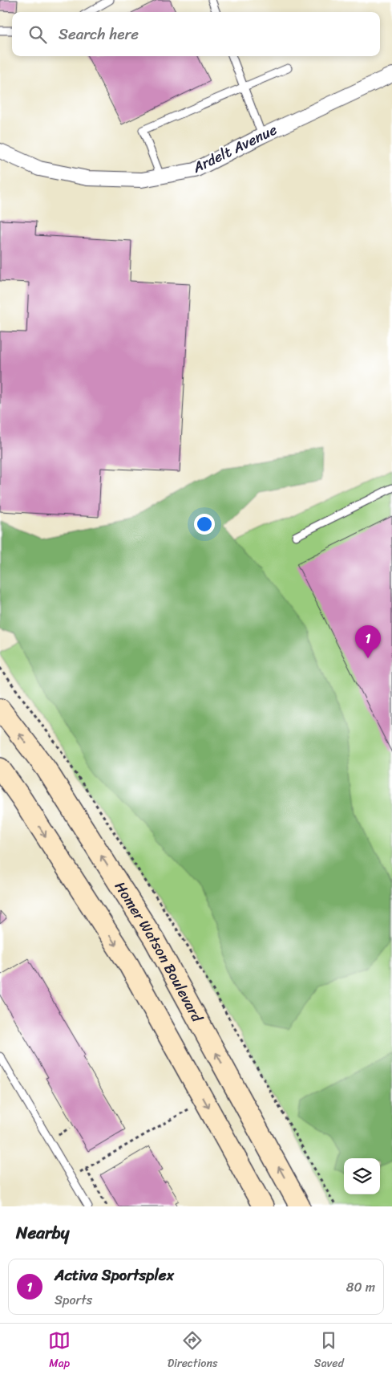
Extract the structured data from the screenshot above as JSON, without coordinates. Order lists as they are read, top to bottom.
{
  "streets": {
    "main road": ["Homer Watson Boulevard"],
    "street": ["Ardelt Avenue"]
  },
  "page": {
    "search": "Search here",
    "pins": "1",
    "heading": "Nearby",
    "list": [
      {
        "mark": "1",
        "name": "Activa Sportsplex",
        "note": "Sports",
        "value": "80 m"
      }
    ],
    "nav": ["Map", "Directions", "Saved"]
  }
}
